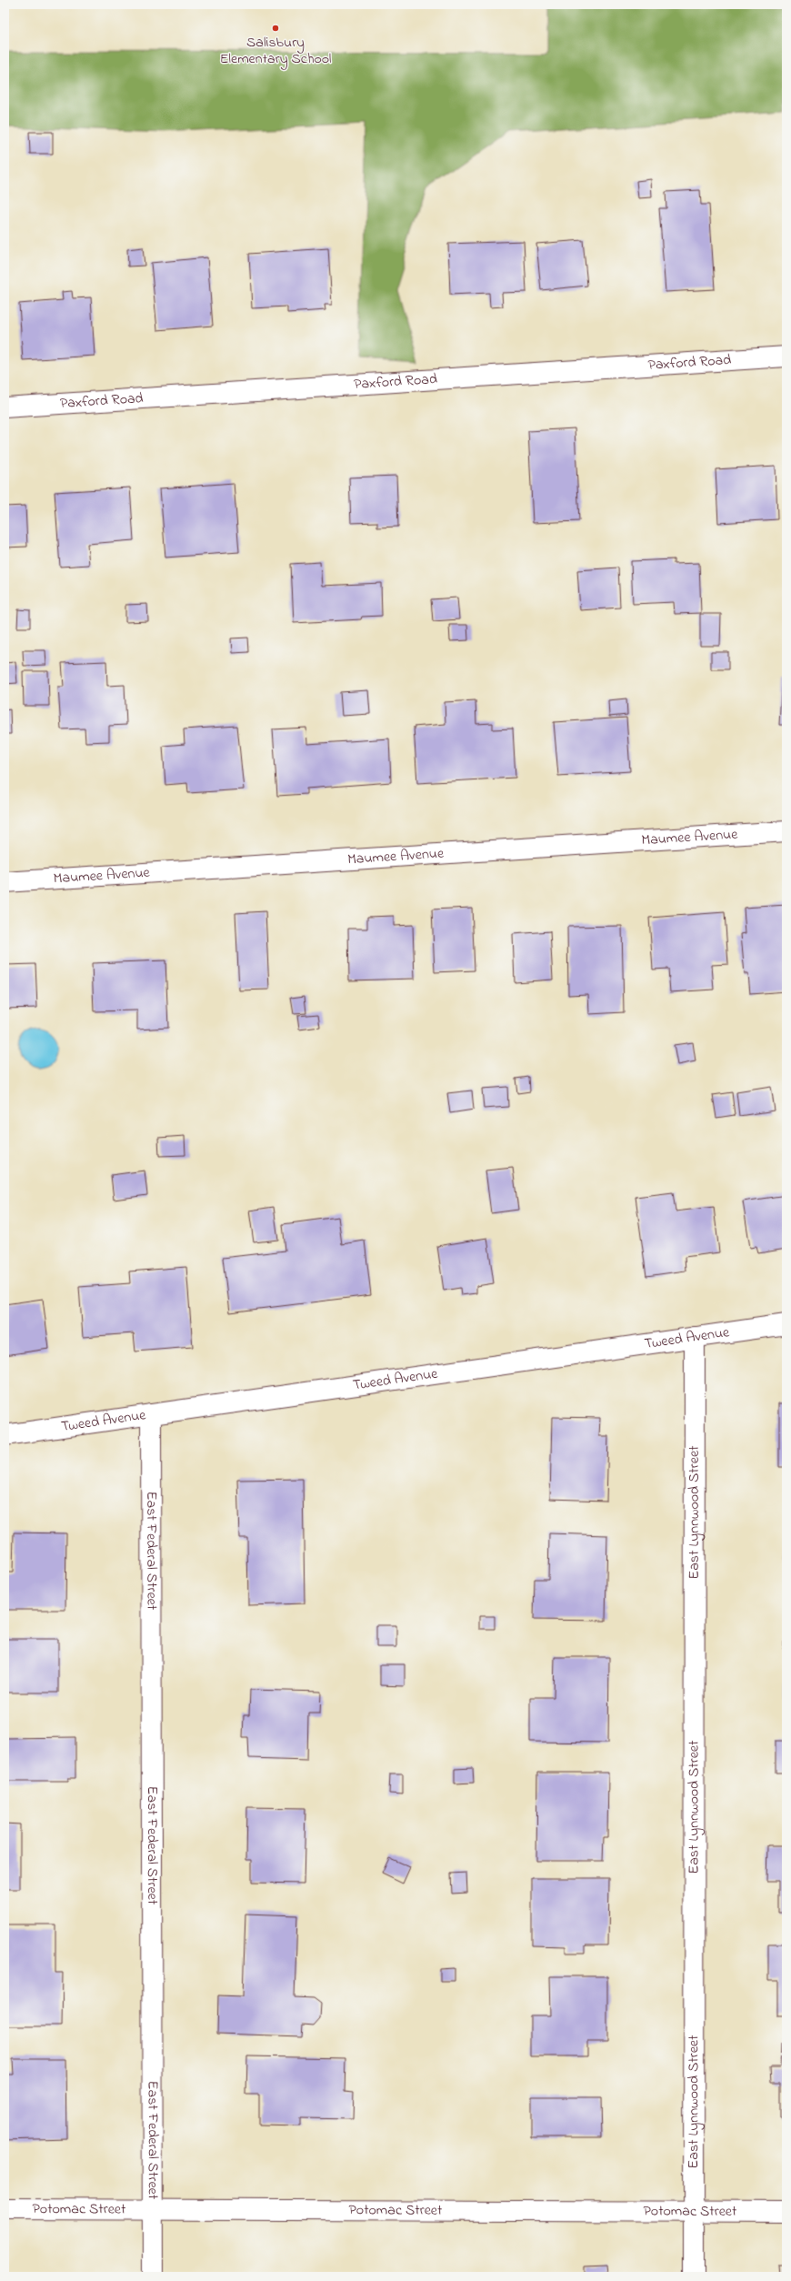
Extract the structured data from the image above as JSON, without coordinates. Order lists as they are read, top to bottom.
{
  "streets": {
    "street": [
      "Paxford Road",
      "Maumee Avenue",
      "Tweed Avenue",
      "East Lynnwood Street",
      "East Federal Street",
      "Potomac Street"
    ]
  },
  "crossings": [
    ["Tweed Avenue", "East Lynnwood Street"],
    ["Tweed Avenue", "East Federal Street"],
    ["East Lynnwood Street", "Potomac Street"],
    ["East Federal Street", "Potomac Street"]
  ],
  "places": ["Salisbury Elementary School"]
}
